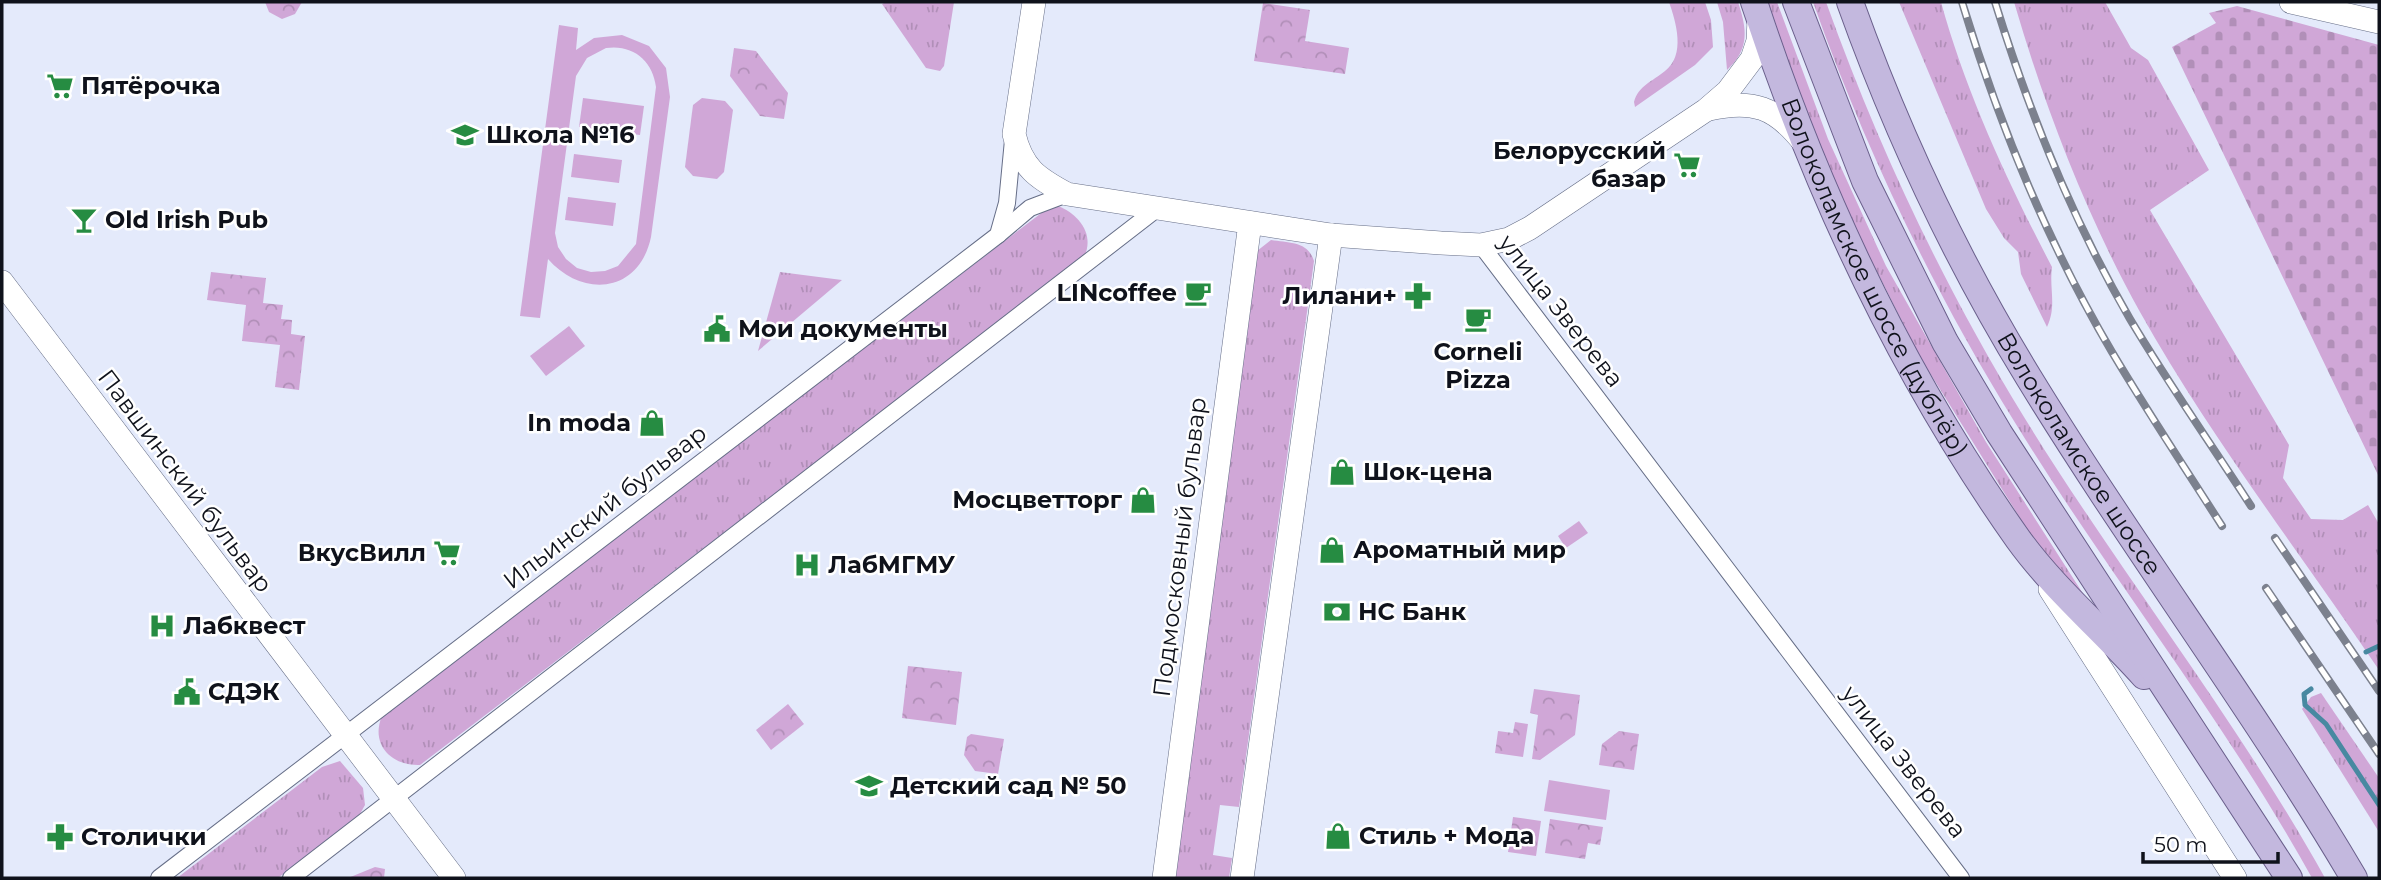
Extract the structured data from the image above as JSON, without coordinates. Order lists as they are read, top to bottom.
{
  "streets": {
    "main road": ["Волоколамское шоссе (дублёр)", "Волоколамское шоссе"],
    "street": [
      "улица Зверева",
      "Павшинский бульвар",
      "Ильинский бульвар",
      "Подмосковный бульвар"
    ]
  },
  "crossings": [
    ["улица Зверева", "Ильинский бульвар"],
    ["улица Зверева", "Подмосковный бульвар"],
    ["Павшинский бульвар", "Ильинский бульвар"]
  ],
  "places": {
    "supermarket": ["Пятёрочка", "Белорусский базар", "ВкусВилл"],
    "school or university": ["Школа №16", "Детский сад № 50"],
    "bar": ["Old Irish Pub"],
    "cafe": ["LINcoffee", "Corneli Pizza"],
    "pharmacy": ["Лилани+", "Столички"],
    "public building": ["Мои документы", "СДЭК"],
    "shop": [
      "In moda",
      "Шок-цена",
      "Мосцветторг",
      "Ароматный мир",
      "Стиль + Мода"
    ],
    "hospital": ["ЛабМГМУ", "Лабквест"],
    "bank": ["НС Банк"]
  },
  "scale_bar": "50 m"
}
